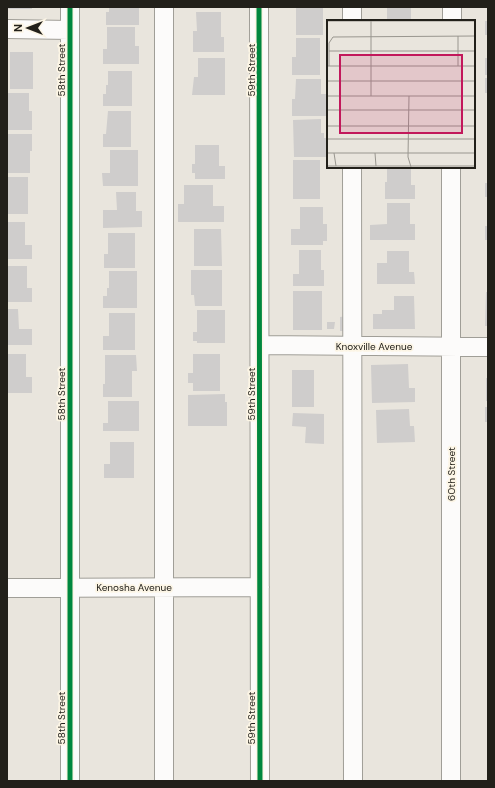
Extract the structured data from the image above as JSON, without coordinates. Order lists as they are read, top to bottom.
{
  "streets": {
    "street": [
      "58th Street",
      "59th Street",
      "Knoxville Avenue",
      "60th Street",
      "Kenosha Avenue"
    ]
  },
  "crossings": [
    ["58th Street", "Kenosha Avenue"],
    ["59th Street", "Knoxville Avenue"],
    ["59th Street", "Kenosha Avenue"],
    ["Knoxville Avenue", "60th Street"]
  ],
  "north": "left"
}
